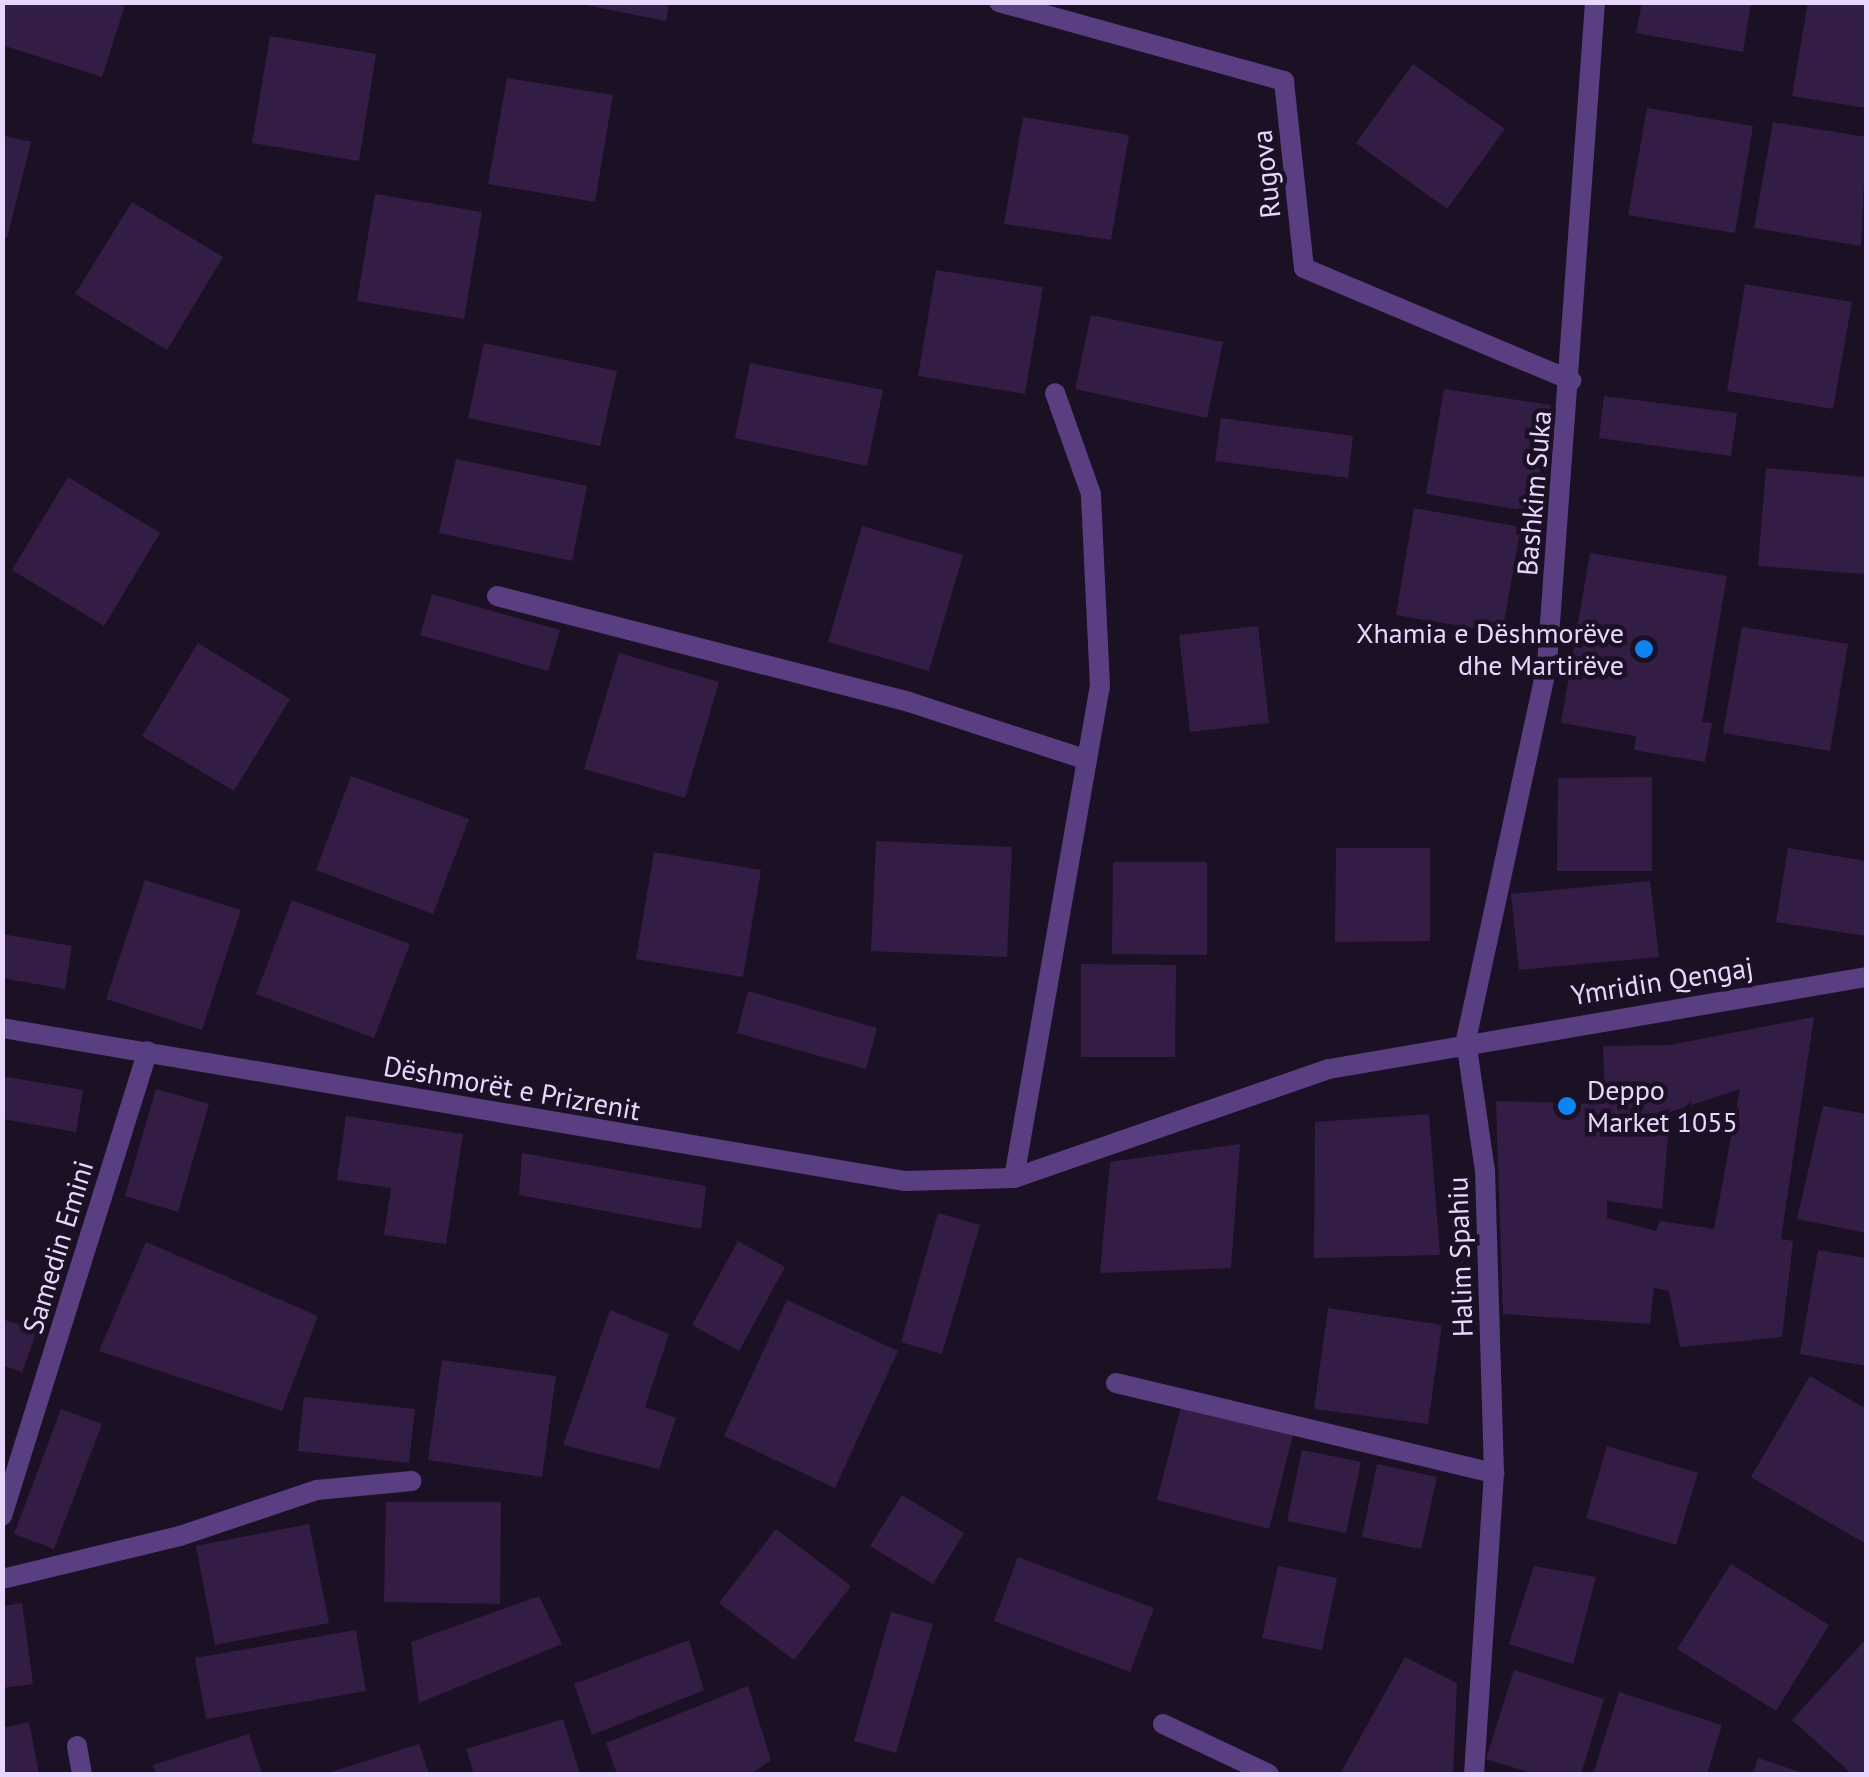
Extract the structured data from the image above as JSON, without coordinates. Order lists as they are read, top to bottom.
{
  "streets": {
    "street": [
      "Rugova",
      "Bashkim Suka",
      "Ymridin Qengaj",
      "Dëshmorët e Prizrenit",
      "Samedin Emini",
      "Halim Spahiu"
    ]
  },
  "crossings": [
    ["Rugova", "Bashkim Suka"],
    ["Bashkim Suka", "Ymridin Qengaj"],
    ["Bashkim Suka", "Dëshmorët e Prizrenit"],
    ["Bashkim Suka", "Halim Spahiu"],
    ["Ymridin Qengaj", "Dëshmorët e Prizrenit"],
    ["Ymridin Qengaj", "Halim Spahiu"],
    ["Dëshmorët e Prizrenit", "Samedin Emini"],
    ["Dëshmorët e Prizrenit", "Halim Spahiu"]
  ],
  "places": ["Xhamia e Dëshmorëve dhe Martirëve", "Deppo Market 1055"]
}
